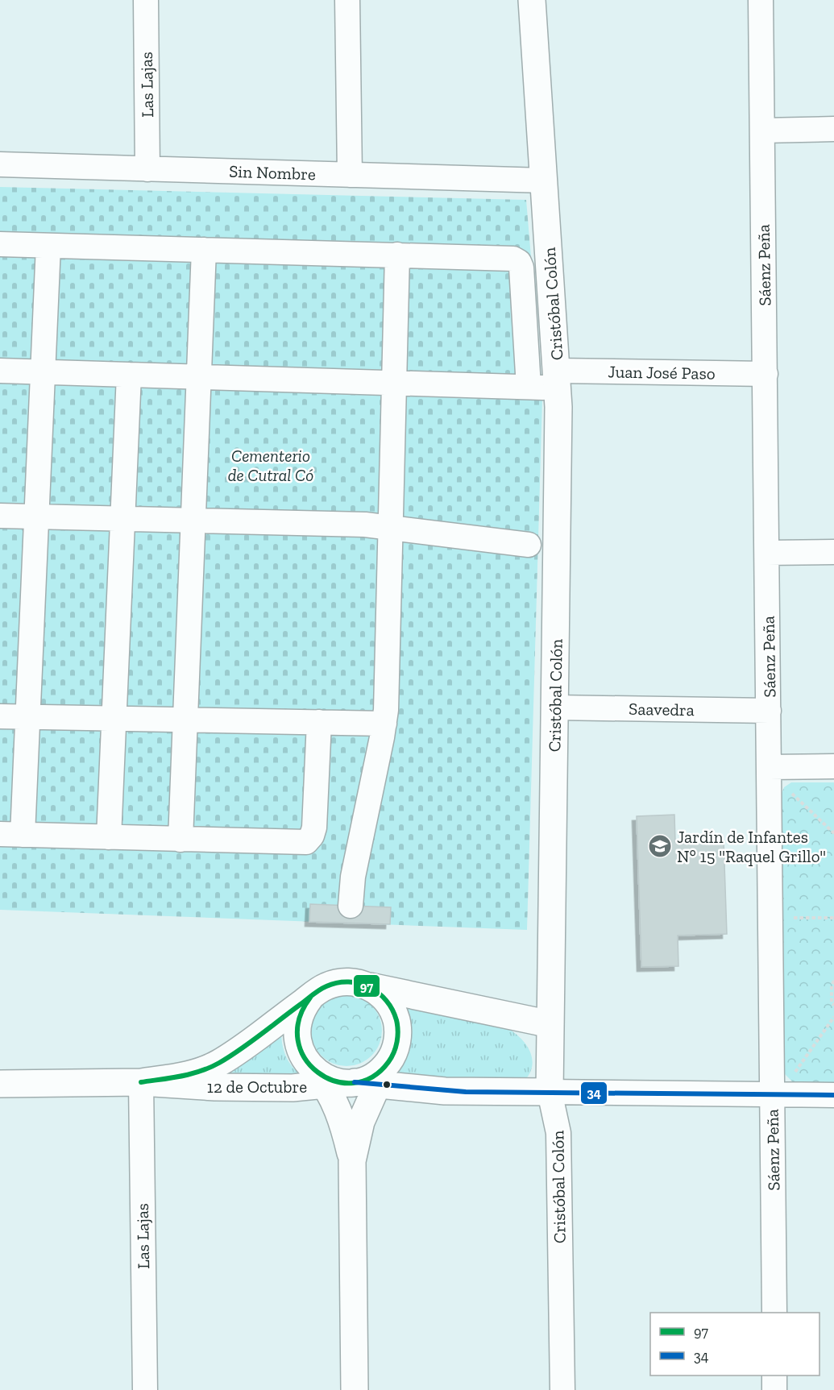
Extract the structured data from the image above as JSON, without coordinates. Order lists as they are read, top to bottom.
{
  "streets": {
    "main road": ["Cristóbal Colón", "12 de Octubre"],
    "street": [
      "Las Lajas",
      "Sin Nombre",
      "Sáenz Peña",
      "Juan José Paso",
      "Saavedra"
    ]
  },
  "crossings": [
    ["Las Lajas", "Sin Nombre"],
    ["Las Lajas", "12 de Octubre"],
    ["Sin Nombre", "Cristóbal Colón"],
    ["Sáenz Peña", "Juan José Paso"],
    ["Sáenz Peña", "Saavedra"],
    ["Sáenz Peña", "12 de Octubre"],
    ["Cristóbal Colón", "Juan José Paso"],
    ["Cristóbal Colón", "Saavedra"],
    ["Cristóbal Colón", "12 de Octubre"]
  ],
  "parks": ["Cementerio de Cutral Có"],
  "places": {
    "school or university": ["Jardín de Infantes N° 15 \"Raquel Grillo\""]
  },
  "lines": ["transit line 97", "transit line 34"],
  "legend": ["97", "34"]
}
